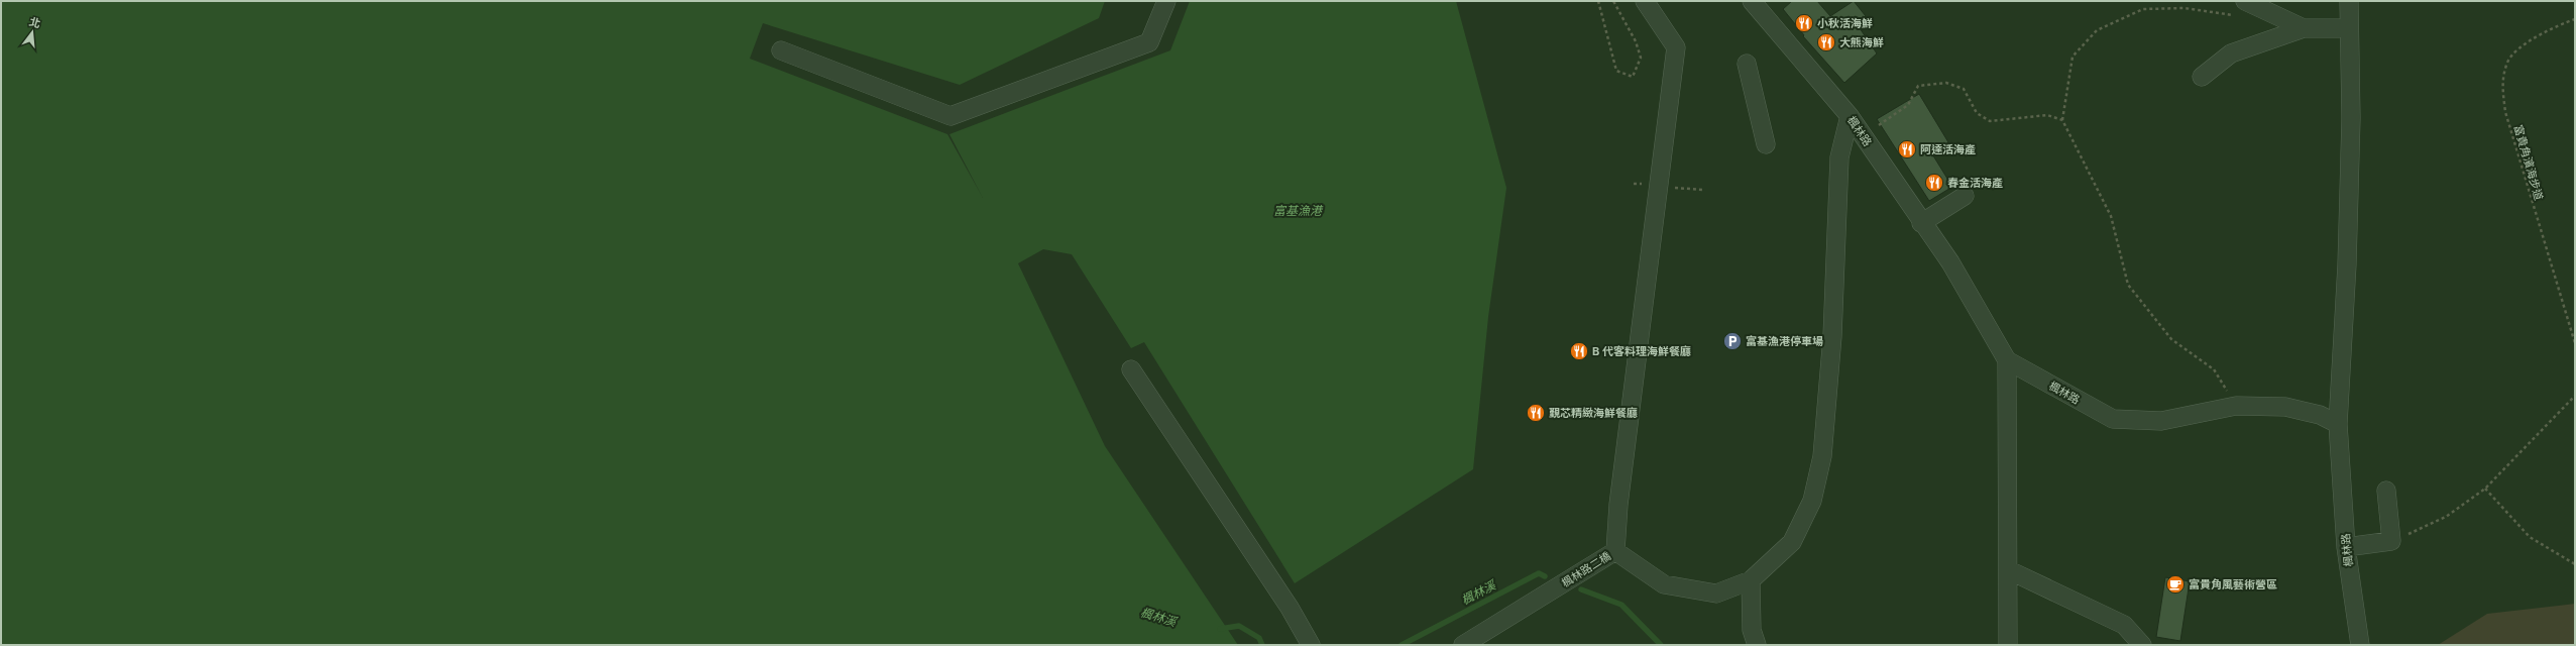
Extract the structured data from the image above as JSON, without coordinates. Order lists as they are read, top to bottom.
{
  "streets": {
    "street": ["楓林路", "楓林路二橋"],
    "path": ["富貴角濱海步道"]
  },
  "water": ["富基漁港", "楓林溪"],
  "places": {
    "restaurant": [
      "小秋活海鮮",
      "大熊海鮮",
      "阿達活海產",
      "春金活海產",
      "B 代客料理海鮮餐廳",
      "覲芯精緻海鮮餐廳"
    ],
    "parking": ["富基漁港停車場"],
    "cafe": ["富貴角風藝術營區"]
  },
  "north": "top"
}
